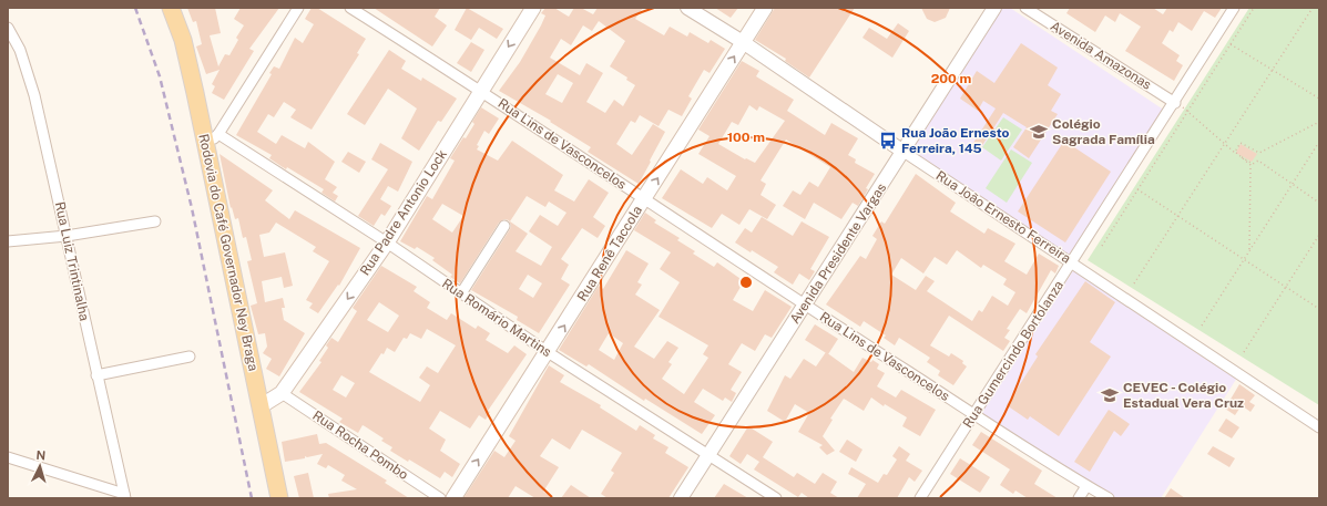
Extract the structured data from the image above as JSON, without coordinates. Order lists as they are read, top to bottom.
{
  "streets": {
    "main road": ["Rua Padre Antonio Lock", "Rodovia do Café Governador Ney Braga", "Rua Renê Taccola"],
    "street": [
      "Avenida Amazonas",
      "Rua Lins de Vasconcelos",
      "Rua João Ernesto Ferreira",
      "Avenida Presidente Vargas",
      "Rua Luiz Trintinalha",
      "Rua Romário Martins",
      "Rua Gumercindo Bortolanza",
      "Rua Rocha Pombo"
    ]
  },
  "crossings": [
    ["Avenida Amazonas", "Rua Gumercindo Bortolanza"],
    ["Rua Lins de Vasconcelos", "Rua Padre Antonio Lock"],
    ["Rua Lins de Vasconcelos", "Rua Renê Taccola"],
    ["Rua Lins de Vasconcelos", "Avenida Presidente Vargas"],
    ["Rua Lins de Vasconcelos", "Rua Gumercindo Bortolanza"],
    ["Rua Padre Antonio Lock", "Rodovia do Café Governador Ney Braga"],
    ["Rua Padre Antonio Lock", "Rua Romário Martins"],
    ["Rua Padre Antonio Lock", "Rua Rocha Pombo"],
    ["Rua João Ernesto Ferreira", "Rua Renê Taccola"],
    ["Rua João Ernesto Ferreira", "Avenida Presidente Vargas"],
    ["Rua João Ernesto Ferreira", "Rua Gumercindo Bortolanza"],
    ["Rua Renê Taccola", "Rua Romário Martins"],
    ["Avenida Presidente Vargas", "Rua Romário Martins"]
  ],
  "one_way": ["Rua Padre Antonio Lock", "Rua Renê Taccola"],
  "places": {
    "school or university": ["Colégio Sagrada Família", "CEVEC - Colégio Estadual Vera Cruz"],
    "bus stop": ["Rua João Ernesto Ferreira, 145"]
  },
  "north": "top",
  "rings": ["200 m", "100 m"]
}
